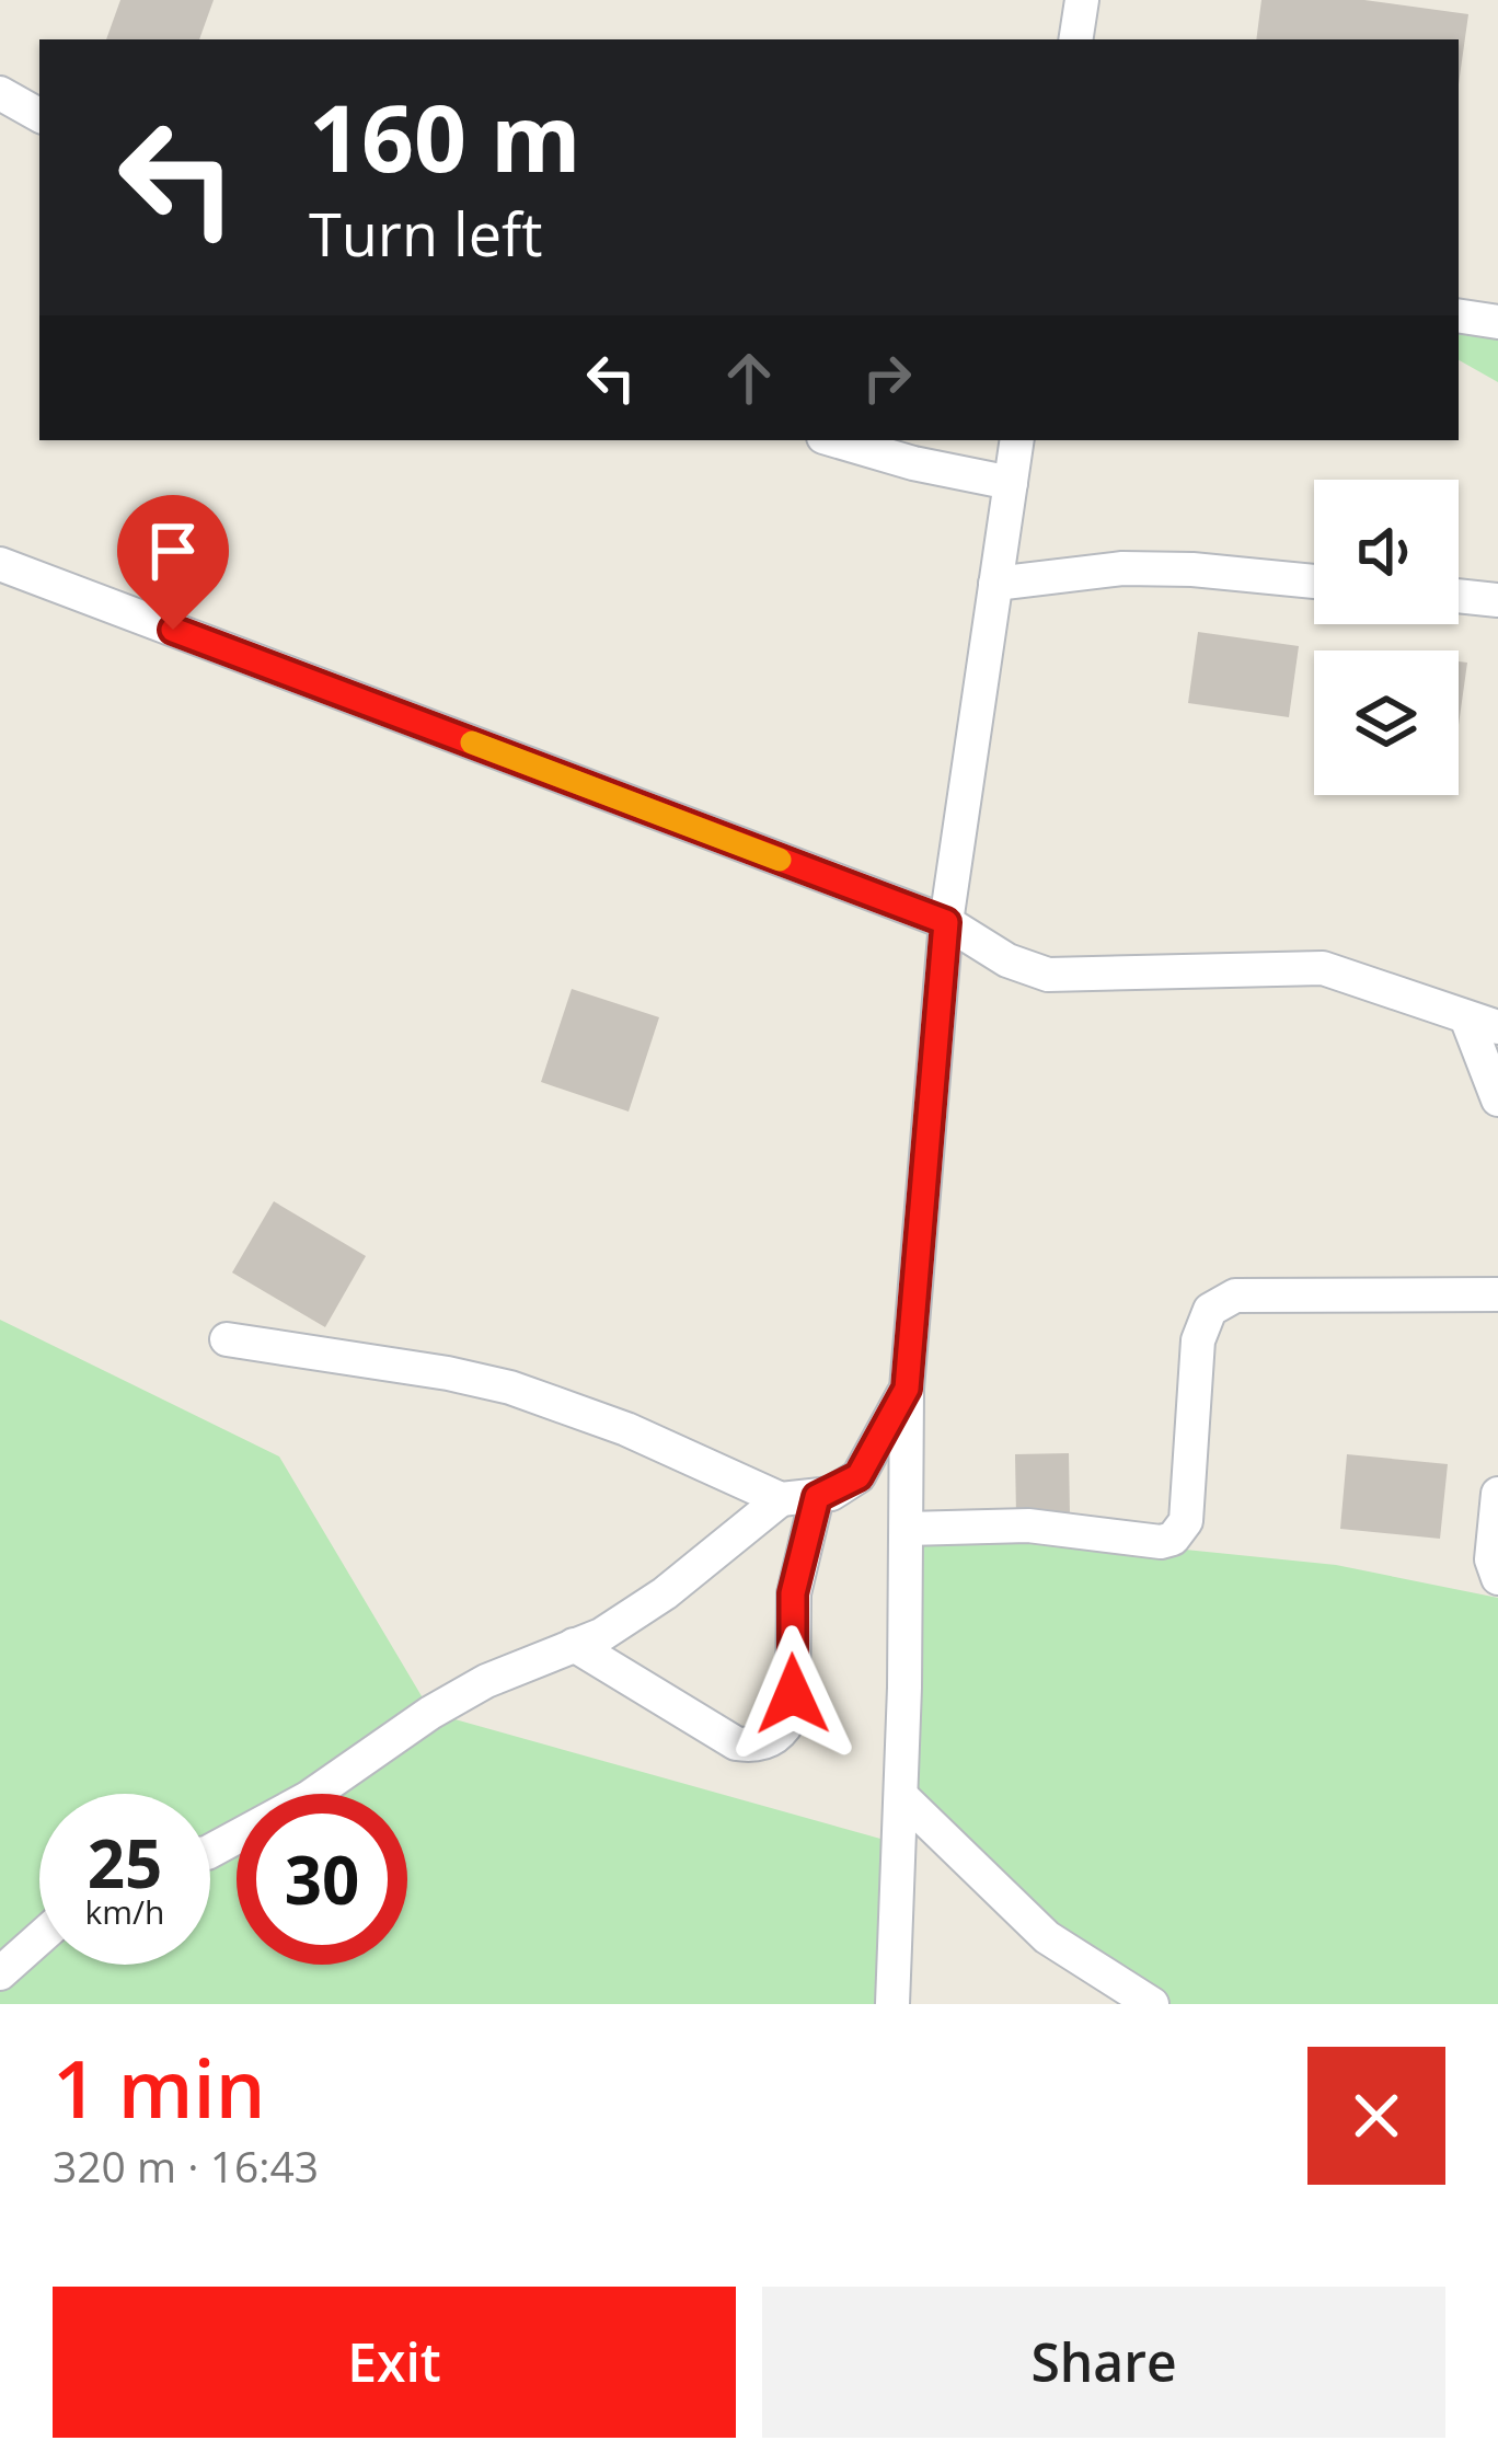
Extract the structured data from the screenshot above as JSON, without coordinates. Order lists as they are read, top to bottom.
{
  "page": {
    "turn": ["160 m", "Turn left"],
    "speed": "25 km/h",
    "limit": "30",
    "heading": ["1 min", "320 m · 16:43"],
    "buttons": ["Exit", "Share"]
  }
}
